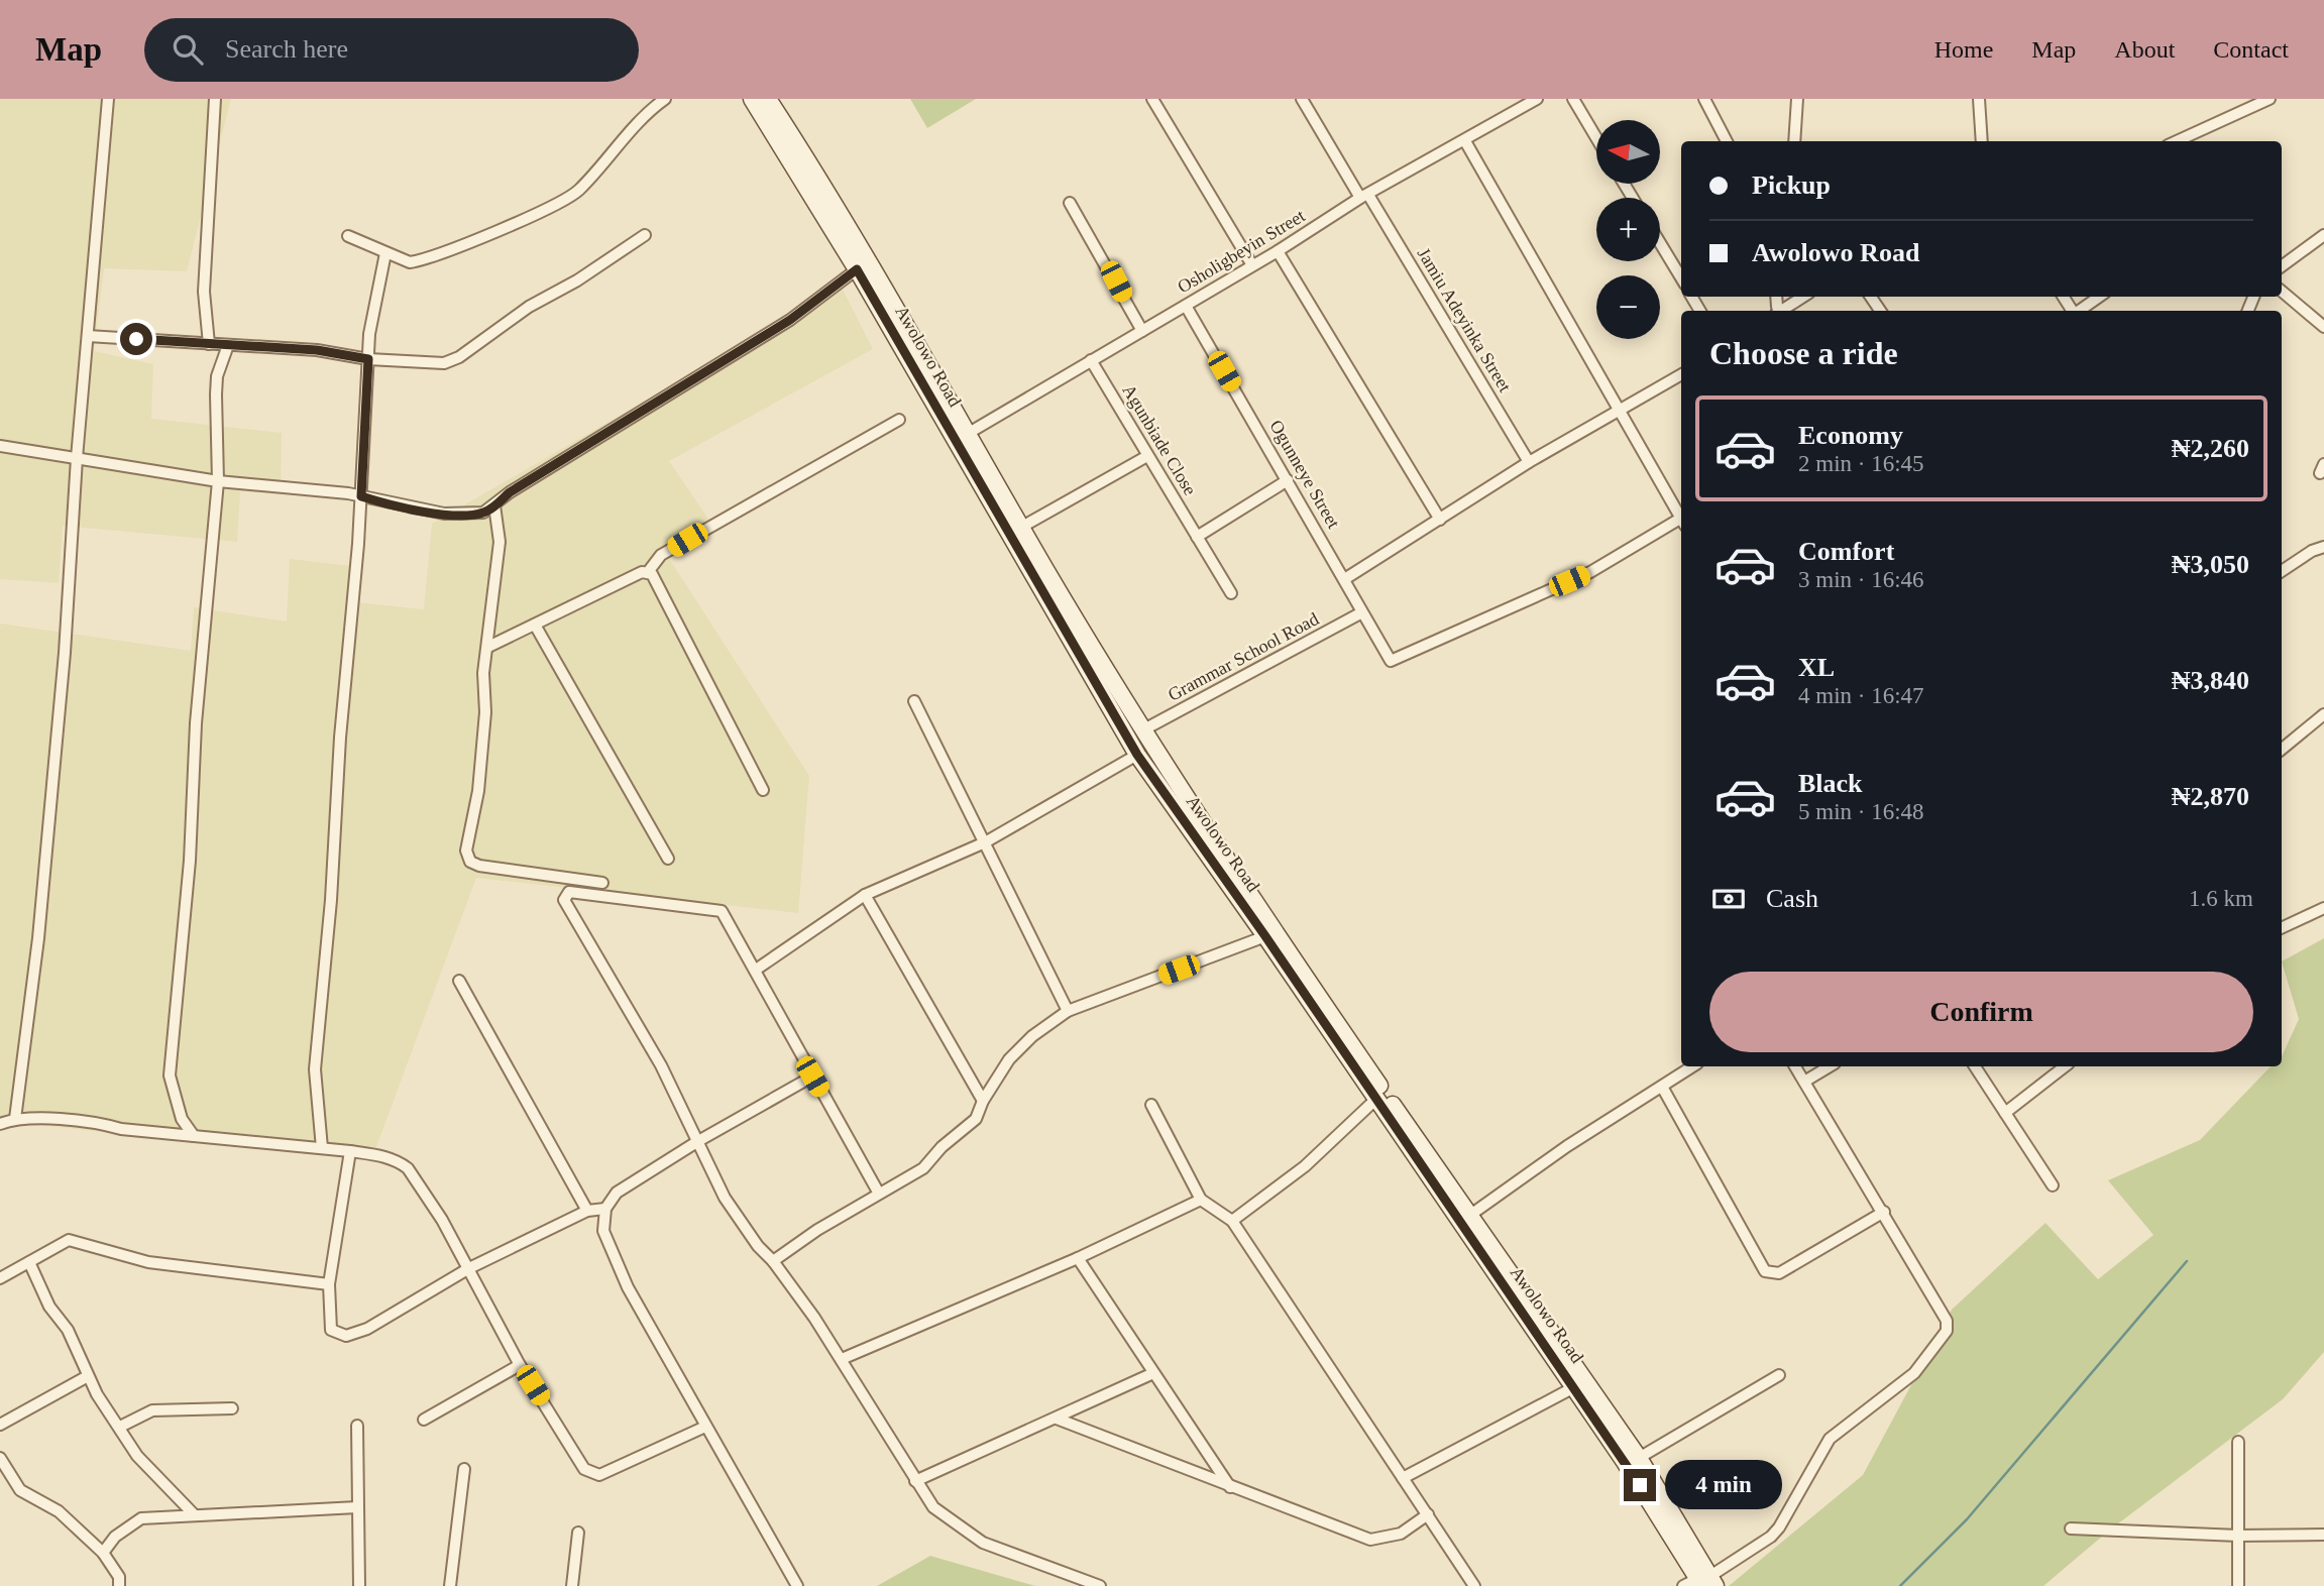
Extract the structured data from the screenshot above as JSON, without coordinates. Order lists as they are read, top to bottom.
{
  "streets": {
    "main road": ["Awolowo Road"],
    "street": [
      "Osholigbeyin Street",
      "Jamiu Adeyinka Street",
      "Agunbiade Close",
      "Ogunneye Street",
      "Grammar School Road"
    ]
  },
  "crossings": [
    ["Osholigbeyin Street", "Jamiu Adeyinka Street"],
    ["Osholigbeyin Street", "Awolowo Road"],
    ["Osholigbeyin Street", "Agunbiade Close"],
    ["Osholigbeyin Street", "Ogunneye Street"],
    ["Awolowo Road", "Grammar School Road"],
    ["Ogunneye Street", "Grammar School Road"]
  ],
  "north": "left",
  "page": {
    "header": "Map",
    "search": "Search here",
    "nav": [
      "Home",
      "Map",
      "About",
      "Contact"
    ],
    "map_buttons": ["+", "−"],
    "banner": ["Pickup", "Awolowo Road"],
    "heading": "Choose a ride",
    "list": [
      {
        "name": "Economy",
        "note": "2 min · 16:45",
        "value": "₦2,260"
      },
      {
        "name": "Comfort",
        "note": "3 min · 16:46",
        "value": "₦3,050"
      },
      {
        "name": "XL",
        "note": "4 min · 16:47",
        "value": "₦3,840"
      },
      {
        "name": "Black",
        "note": "5 min · 16:48",
        "value": "₦2,870"
      }
    ],
    "pay": ["Cash", "1.6 km"],
    "buttons": "Confirm",
    "bubble": "4 min"
  }
}
